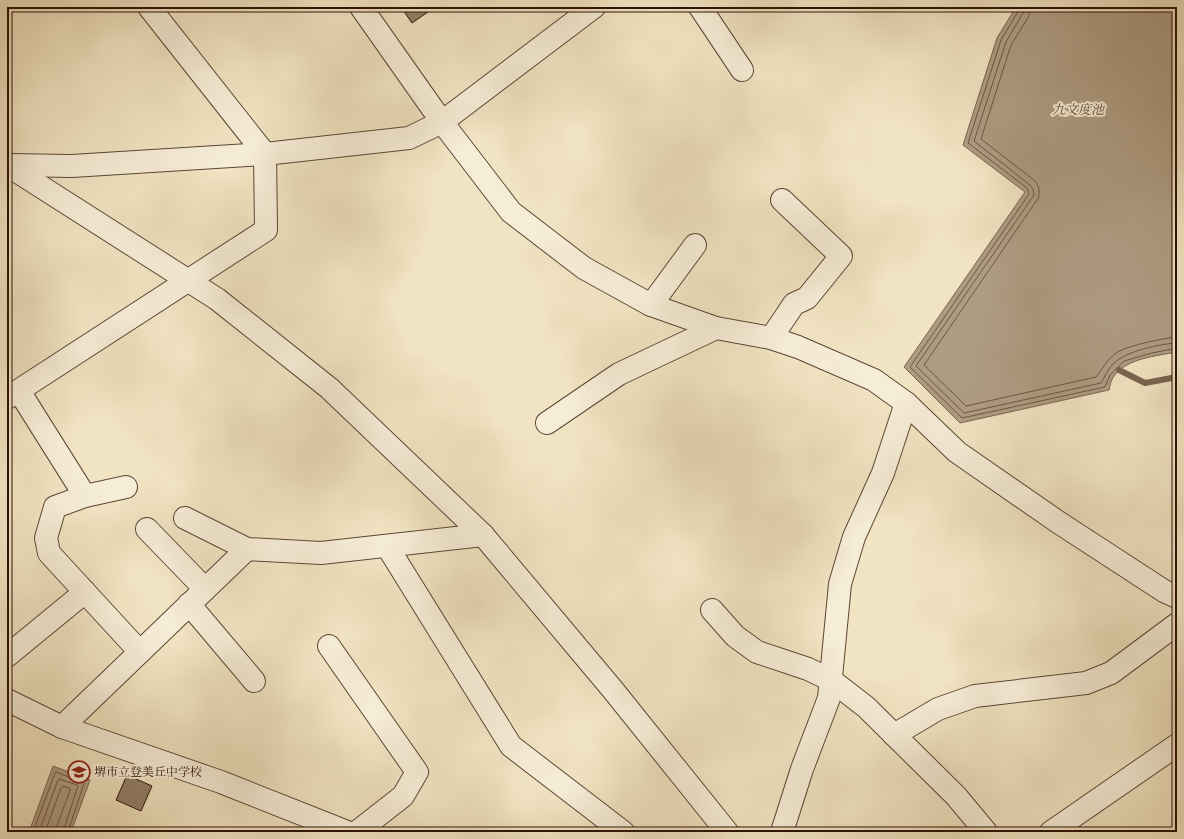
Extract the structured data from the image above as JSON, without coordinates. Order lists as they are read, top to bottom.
{
  "water": ["九文度池"],
  "places": {
    "school or university": ["堺市立登美丘中学校"]
  }
}
